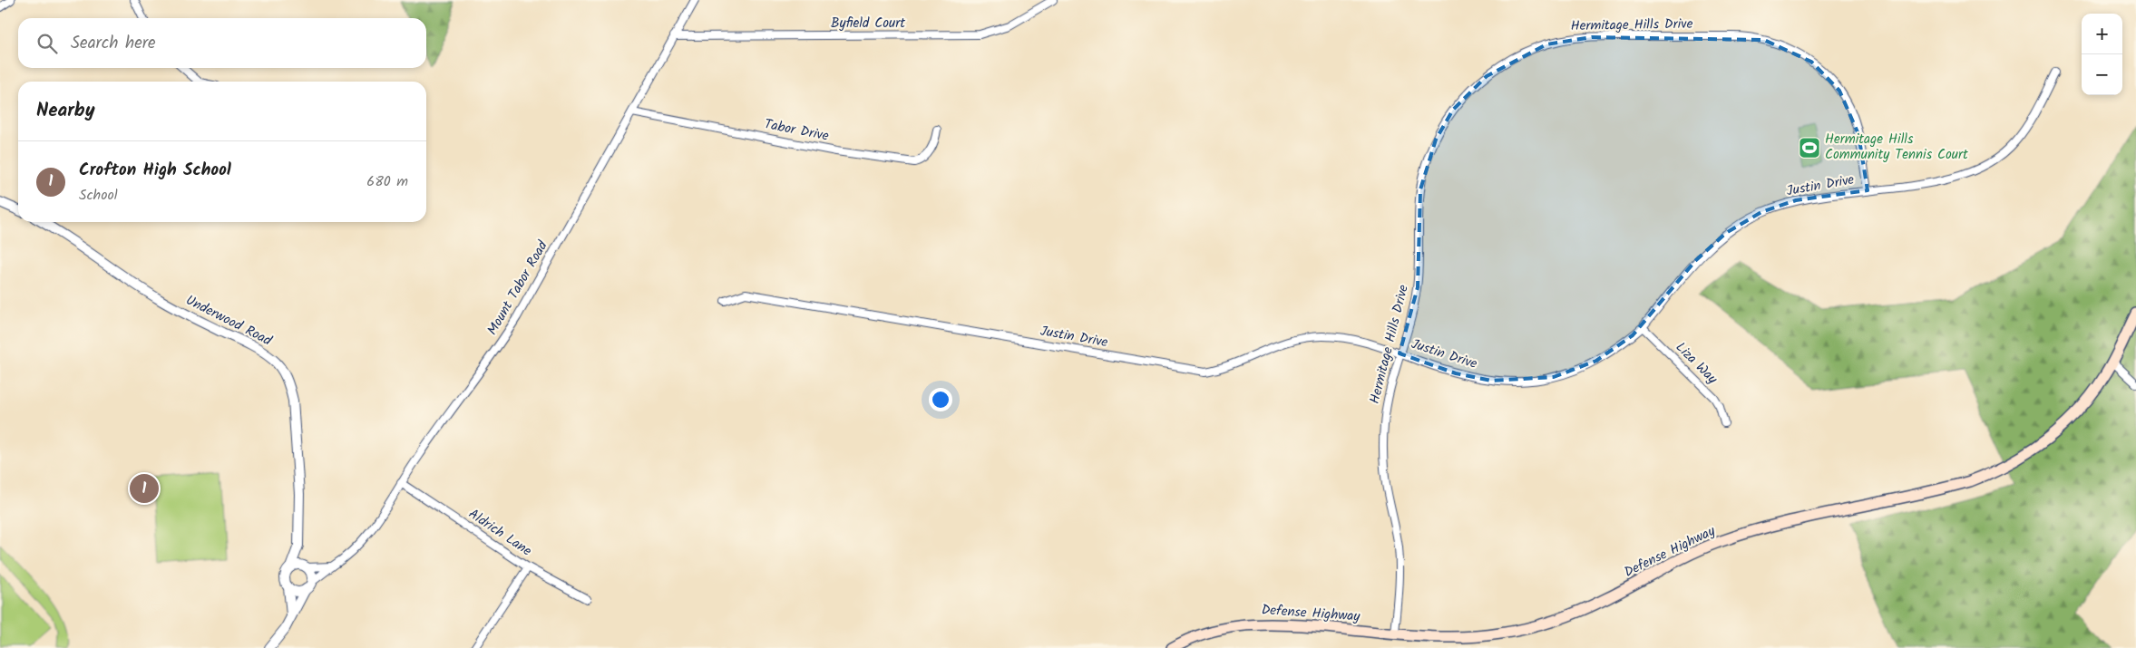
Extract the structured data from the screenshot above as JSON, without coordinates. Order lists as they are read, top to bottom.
{
  "streets": {
    "main road": ["Defense Highway"],
    "street": [
      "Byfield Court",
      "Hermitage Hills Drive",
      "Tabor Drive",
      "Justin Drive",
      "Mount Tabor Road",
      "Underwood Road",
      "Liza Way",
      "Aldrich Lane"
    ]
  },
  "crossings": [
    ["Byfield Court", "Mount Tabor Road"],
    ["Hermitage Hills Drive", "Justin Drive"],
    ["Hermitage Hills Drive", "Defense Highway"],
    ["Tabor Drive", "Mount Tabor Road"],
    ["Justin Drive", "Liza Way"],
    ["Mount Tabor Road", "Underwood Road"],
    ["Mount Tabor Road", "Aldrich Lane"]
  ],
  "places": {
    "sports": ["Hermitage Hills Community Tennis Court"]
  },
  "page": {
    "map_buttons": ["+", "−"],
    "search": "Search here",
    "heading": "Nearby",
    "list": [
      {
        "mark": "1",
        "name": "Crofton High School",
        "note": "School",
        "value": "680 m"
      }
    ],
    "pins": "1"
  }
}
